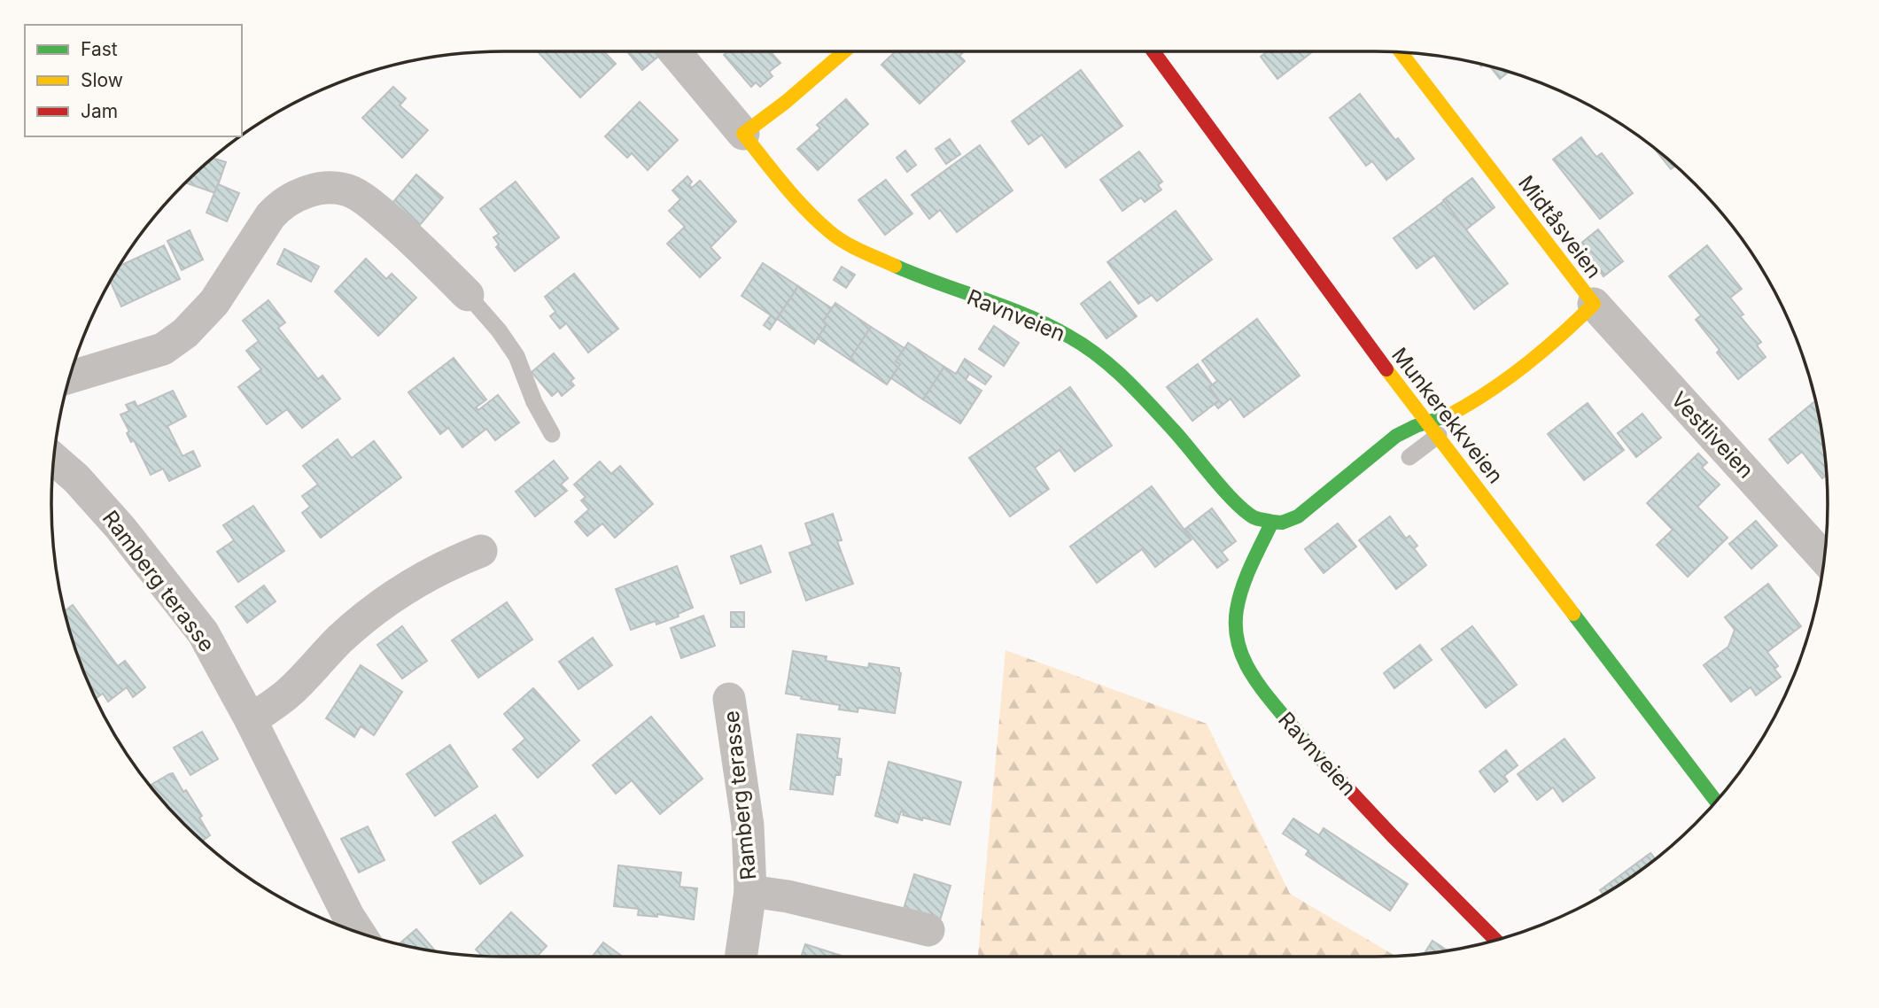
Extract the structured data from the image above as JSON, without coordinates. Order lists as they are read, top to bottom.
{
  "streets": {
    "street": [
      "Midtåsveien",
      "Ravnveien",
      "Munkerekkveien",
      "Vestliveien",
      "Ramberg terasse"
    ]
  },
  "crossings": [
    ["Midtåsveien", "Munkerekkveien"],
    ["Midtåsveien", "Vestliveien"]
  ],
  "legend": ["Fast", "Slow", "Jam"]
}
